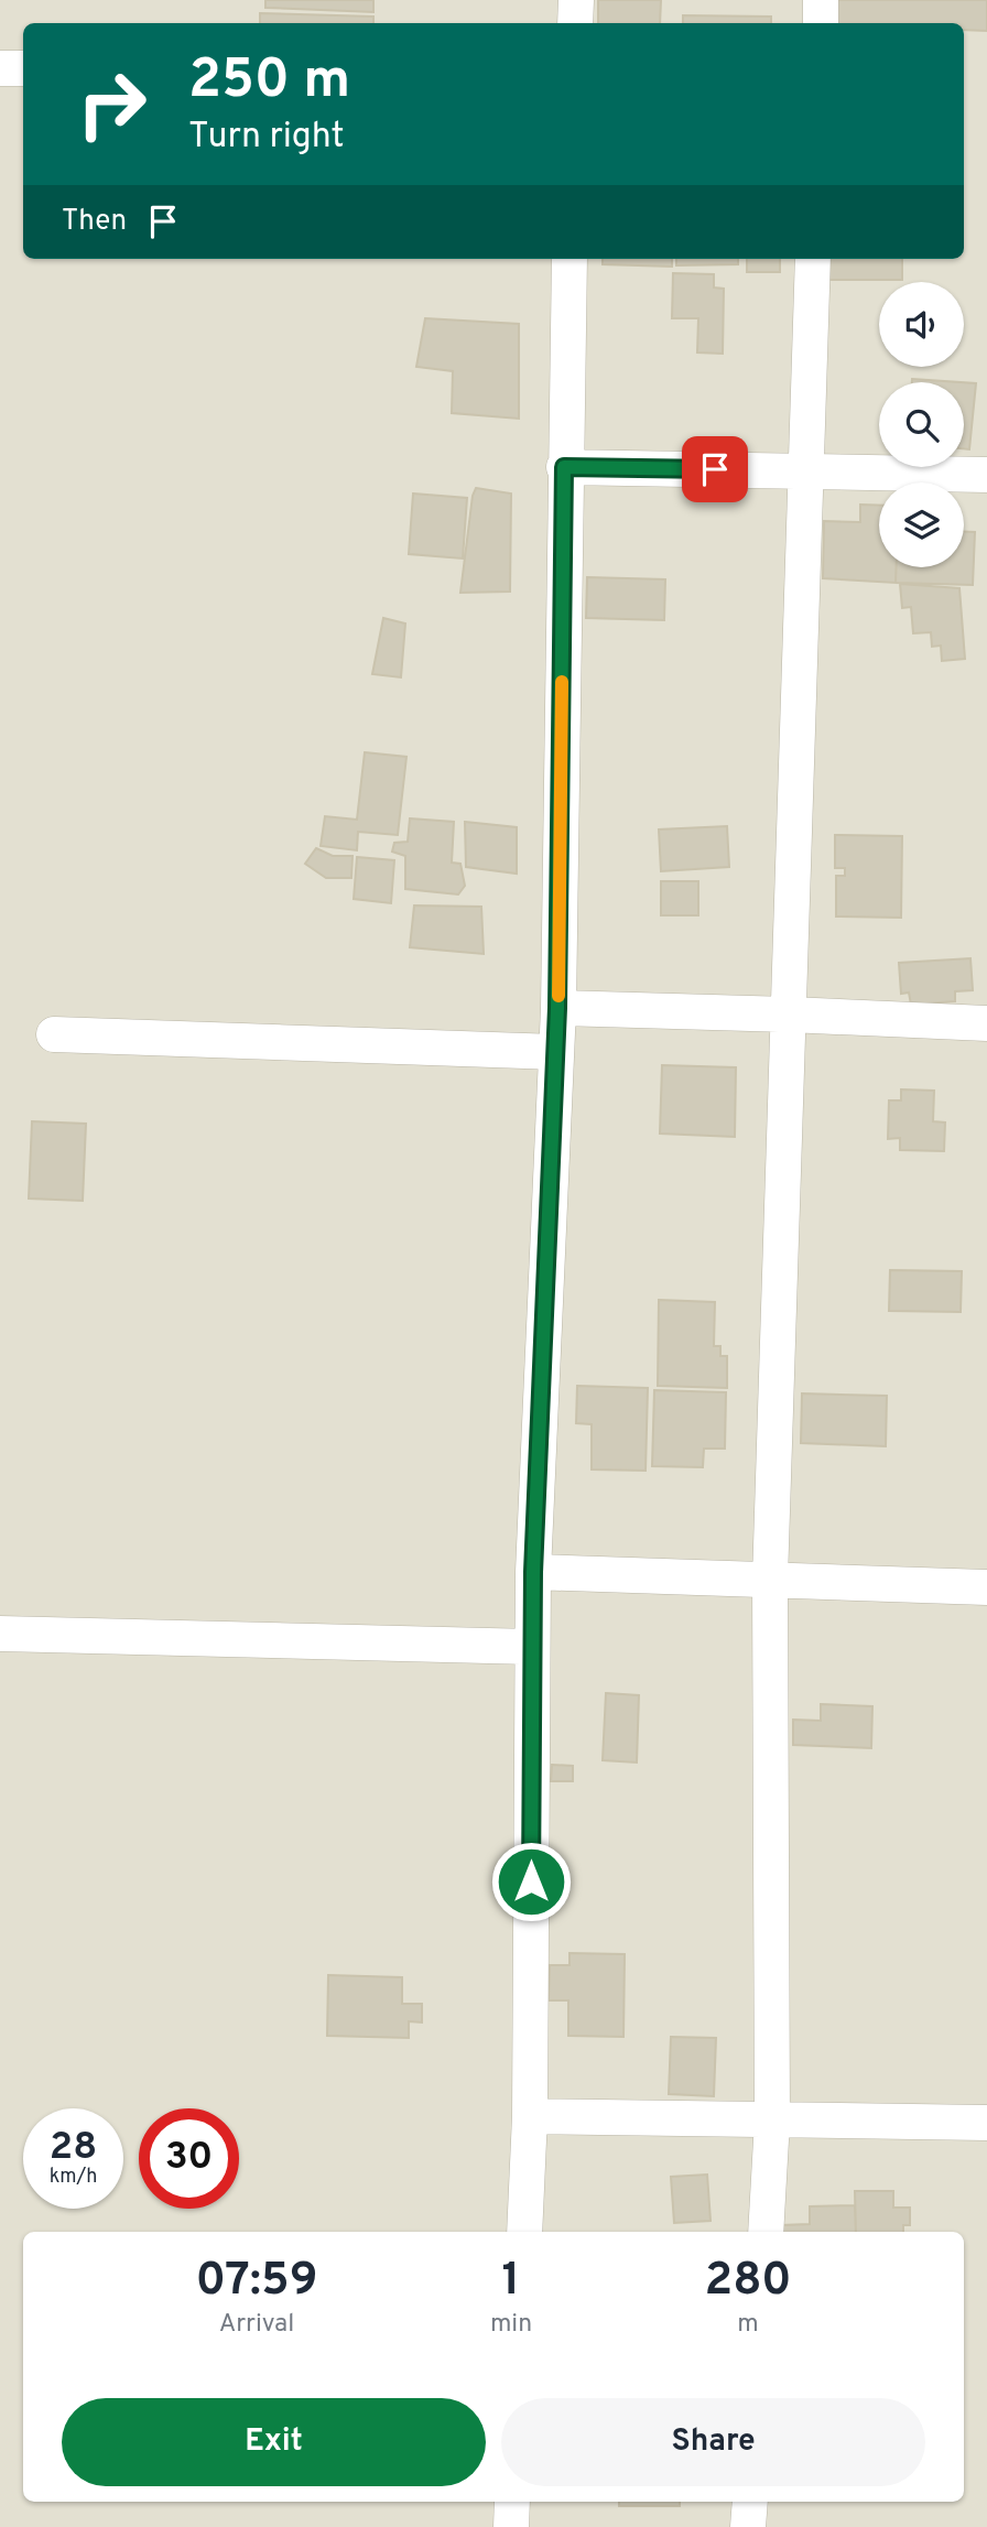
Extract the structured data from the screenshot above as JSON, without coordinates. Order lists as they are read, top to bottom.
{
  "page": {
    "turn": ["250 m", "Turn right"],
    "then": "Then",
    "speed": "28 km/h",
    "limit": "30",
    "eta": [
      "07:59",
      "Arrival",
      "1",
      "min",
      "280",
      "m"
    ],
    "buttons": ["Exit", "Share"]
  }
}
